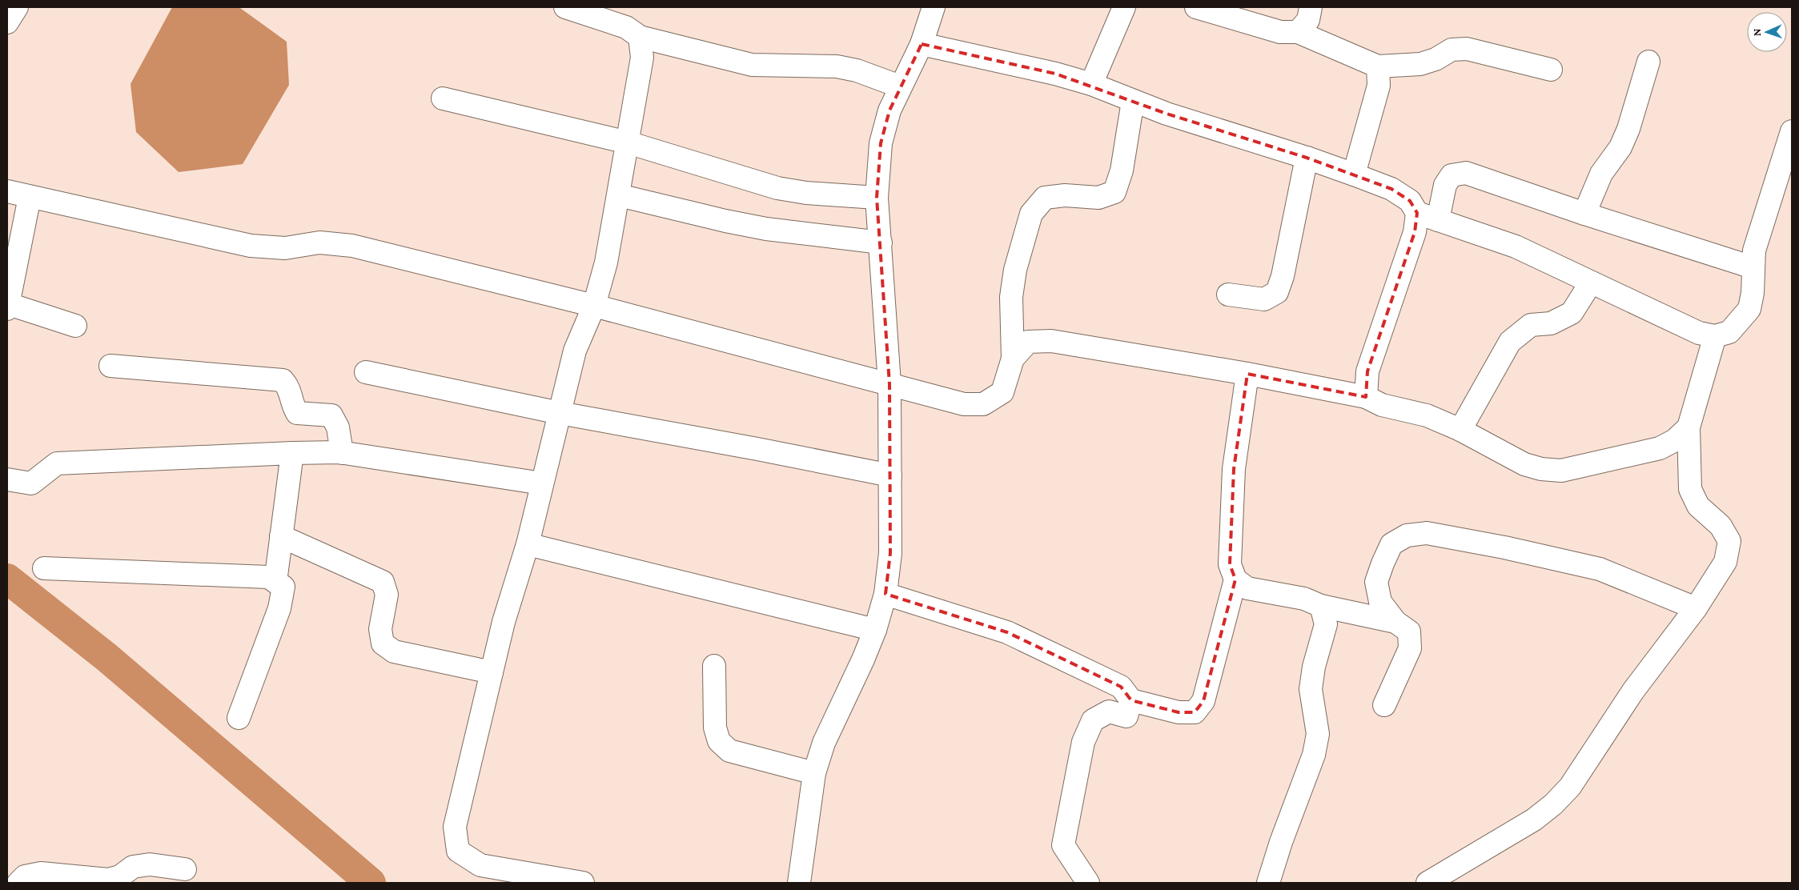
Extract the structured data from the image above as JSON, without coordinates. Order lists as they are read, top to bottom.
{
  "north": "left"
}
